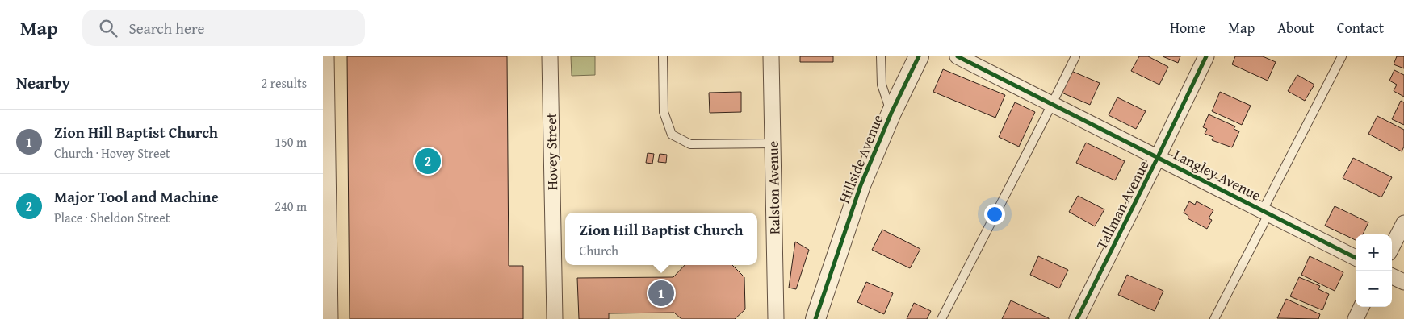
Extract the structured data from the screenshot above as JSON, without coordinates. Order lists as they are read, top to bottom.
{
  "streets": {
    "street": [
      "Hovey Street",
      "Hillside Avenue",
      "Langley Avenue",
      "Ralston Avenue",
      "Tallman Avenue"
    ]
  },
  "crossings": [
    ["Langley Avenue", "Tallman Avenue"]
  ],
  "page": {
    "header": "Map",
    "search": "Search here",
    "nav": [
      "Home",
      "Map",
      "About",
      "Contact"
    ],
    "heading": ["Nearby", "2 results"],
    "list": [
      {
        "mark": "1",
        "name": "Zion Hill Baptist Church",
        "note": "Church · Hovey Street",
        "value": "150 m"
      },
      {
        "mark": "2",
        "name": "Major Tool and Machine",
        "note": "Place · Sheldon Street",
        "value": "240 m"
      }
    ],
    "pins": ["2", "1"],
    "popup": ["Zion Hill Baptist Church", "Church"],
    "map_buttons": ["+", "−"]
  }
}
